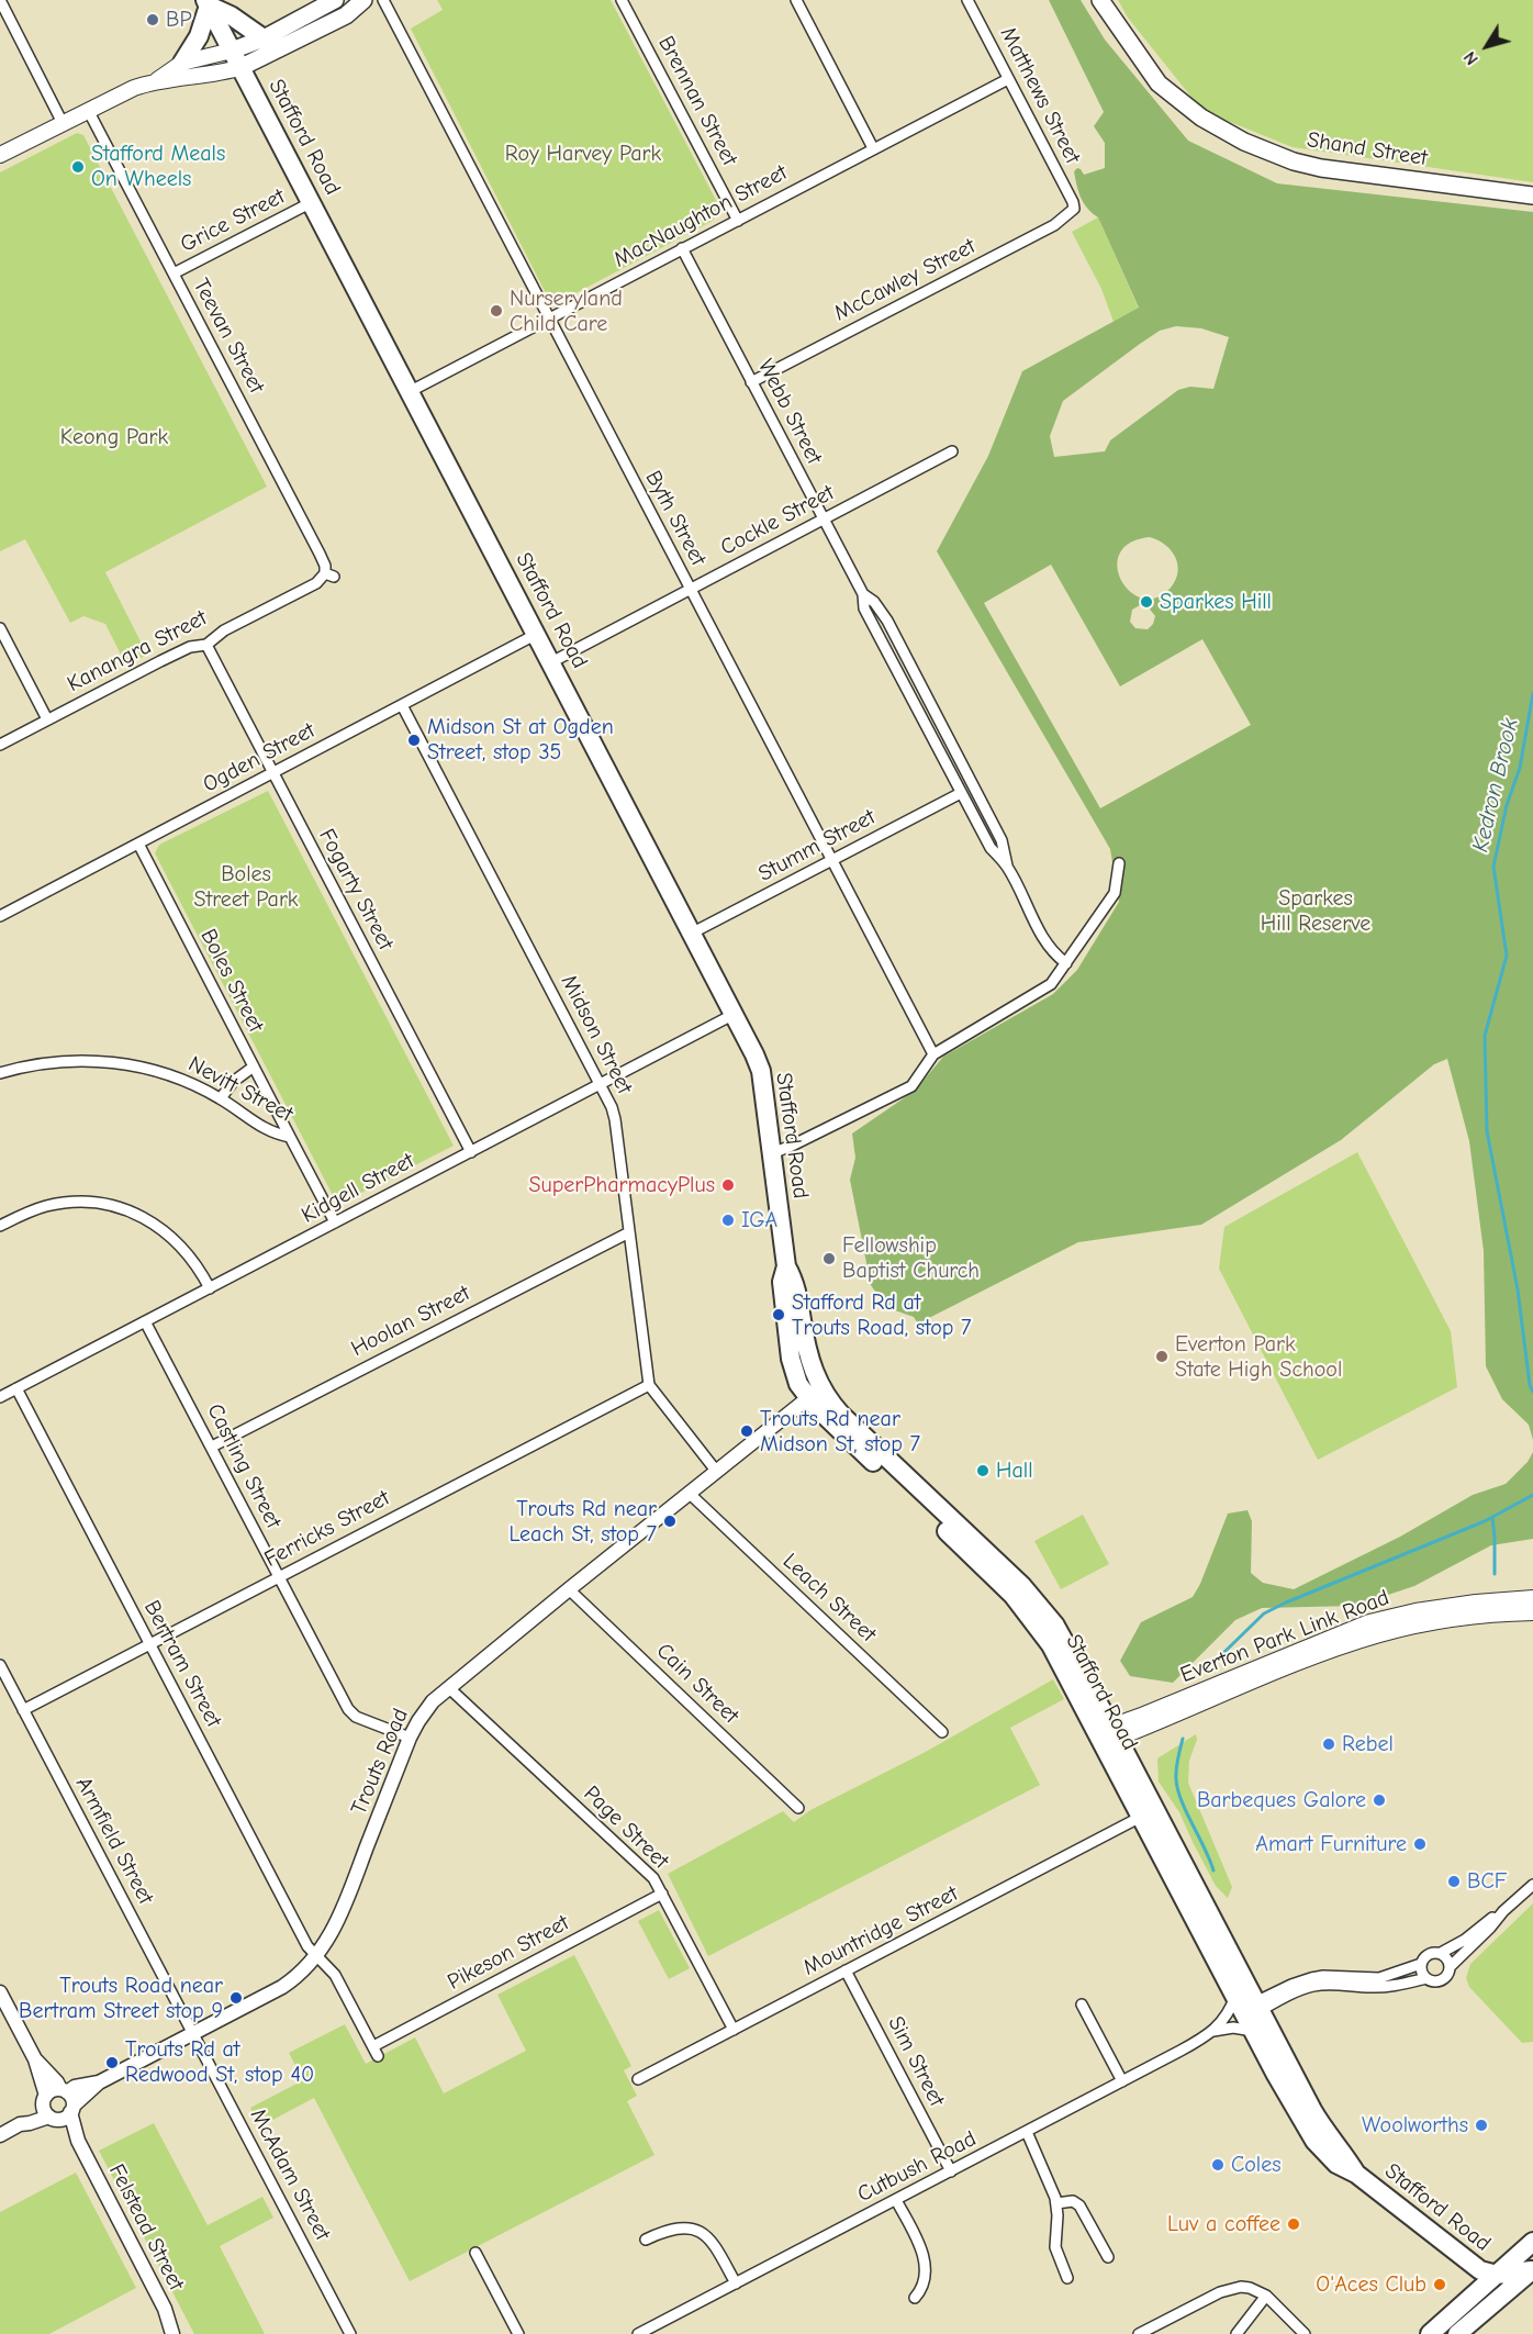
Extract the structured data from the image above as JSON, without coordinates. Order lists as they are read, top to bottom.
{
  "streets": {
    "highway": ["Stafford Road"],
    "main road": ["Shand Street", "Everton Park Link Road"],
    "street": [
      "Matthews Street",
      "Brennan Street",
      "MacNaughton Street",
      "Grice Street",
      "McCawley Street",
      "Teevan Street",
      "Webb Street",
      "Byth Street",
      "Cockle Street",
      "Kanangra Street",
      "Ogden Street",
      "Stumm Street",
      "Fogarty Street",
      "Boles Street",
      "Midson Street",
      "Nevitt Street",
      "Kidgell Street",
      "Hoolan Street",
      "Castling Street",
      "Ferricks Street",
      "Leach Street",
      "Bertram Street",
      "Cain Street",
      "Trouts Road",
      "Page Street",
      "Armfield Street",
      "Mountridge Street",
      "Pikeson Street",
      "Sim Street",
      "Cutbush Road",
      "McAdam Street",
      "Felstead Street"
    ]
  },
  "crossings": [
    ["Matthews Street", "MacNaughton Street"],
    ["Matthews Street", "McCawley Street"],
    ["Brennan Street", "MacNaughton Street"],
    ["Stafford Road", "MacNaughton Street"],
    ["Stafford Road", "Grice Street"],
    ["Stafford Road", "Cockle Street"],
    ["Stafford Road", "Ogden Street"],
    ["Stafford Road", "Stumm Street"],
    ["Stafford Road", "Kidgell Street"],
    ["Stafford Road", "Everton Park Link Road"],
    ["Stafford Road", "Trouts Road"],
    ["Stafford Road", "Mountridge Street"],
    ["Stafford Road", "Cutbush Road"],
    ["MacNaughton Street", "Webb Street"],
    ["MacNaughton Street", "Byth Street"],
    ["Grice Street", "Teevan Street"],
    ["McCawley Street", "Webb Street"],
    ["Teevan Street", "Kanangra Street"],
    ["Webb Street", "Cockle Street"],
    ["Webb Street", "Stumm Street"],
    ["Byth Street", "Cockle Street"],
    ["Byth Street", "Stumm Street"],
    ["Kanangra Street", "Fogarty Street"],
    ["Ogden Street", "Fogarty Street"],
    ["Ogden Street", "Boles Street"],
    ["Ogden Street", "Midson Street"],
    ["Fogarty Street", "Kidgell Street"],
    ["Boles Street", "Nevitt Street"],
    ["Midson Street", "Kidgell Street"],
    ["Midson Street", "Hoolan Street"],
    ["Midson Street", "Ferricks Street"],
    ["Nevitt Street", "Kidgell Street"],
    ["Kidgell Street", "Castling Street"],
    ["Kidgell Street", "Bertram Street"],
    ["Hoolan Street", "Castling Street"],
    ["Castling Street", "Ferricks Street"],
    ["Castling Street", "Trouts Road"],
    ["Ferricks Street", "Bertram Street"],
    ["Ferricks Street", "Armfield Street"],
    ["Leach Street", "Trouts Road"],
    ["Bertram Street", "Trouts Road"],
    ["Bertram Street", "Pikeson Street"],
    ["Cain Street", "Trouts Road"],
    ["Trouts Road", "Page Street"],
    ["Trouts Road", "Armfield Street"],
    ["Trouts Road", "McAdam Street"],
    ["Trouts Road", "Felstead Street"],
    ["Page Street", "Mountridge Street"],
    ["Page Street", "Pikeson Street"],
    ["Armfield Street", "McAdam Street"],
    ["Mountridge Street", "Sim Street"],
    ["Sim Street", "Cutbush Road"]
  ],
  "water": ["Kedron Brook"],
  "parks": [
    "Roy Harvey Park",
    "Keong Park",
    "Boles Street Park",
    "Sparkes Hill Reserve"
  ],
  "places": [
    "BP",
    "Stafford Meals On Wheels",
    "Nurseryland Child Care",
    "Sparkes Hill",
    "Midson St at Ogden Street, stop 35",
    "SuperPharmacyPlus",
    "IGA",
    "Fellowship Baptist Church",
    "Stafford Rd at Trouts Road, stop 7",
    "Everton Park State High School",
    "Trouts Rd near Midson St, stop 7",
    "Hall",
    "Trouts Rd near Leach St, stop 7",
    "Rebel",
    "Barbeques Galore",
    "Amart Furniture",
    "BCF",
    "Trouts Road near Bertram Street stop 9",
    "Trouts Rd at Redwood St, stop 40",
    "Woolworths",
    "Coles",
    "Luv a coffee",
    "O'Aces Club"
  ],
  "north": "bottom left"
}
